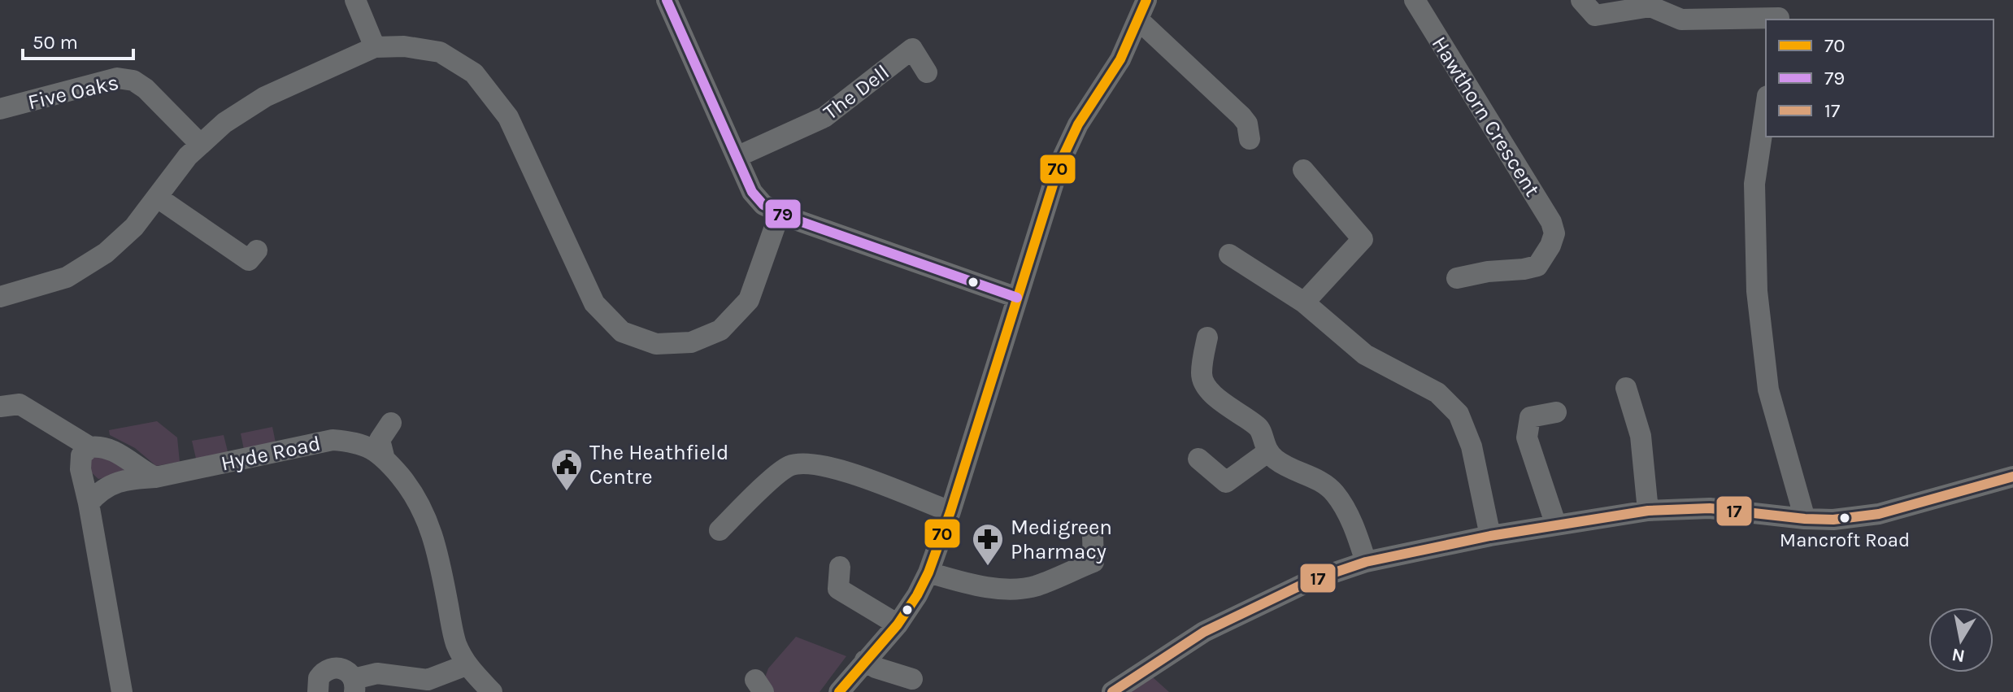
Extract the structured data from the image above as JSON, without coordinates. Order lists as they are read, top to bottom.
{
  "streets": {
    "street": [
      "Five Oaks",
      "The Dell",
      "Hawthorn Crescent",
      "Hyde Road"
    ]
  },
  "places": {
    "public building": ["The Heathfield Centre"],
    "other": ["Mancroft Road"],
    "pharmacy": ["Medigreen Pharmacy"]
  },
  "lines": ["transit line 70", "transit line 79", "transit line 17"],
  "legend": ["70", "79", "17"],
  "scale_bar": "50 m",
  "north": "bottom"
}
